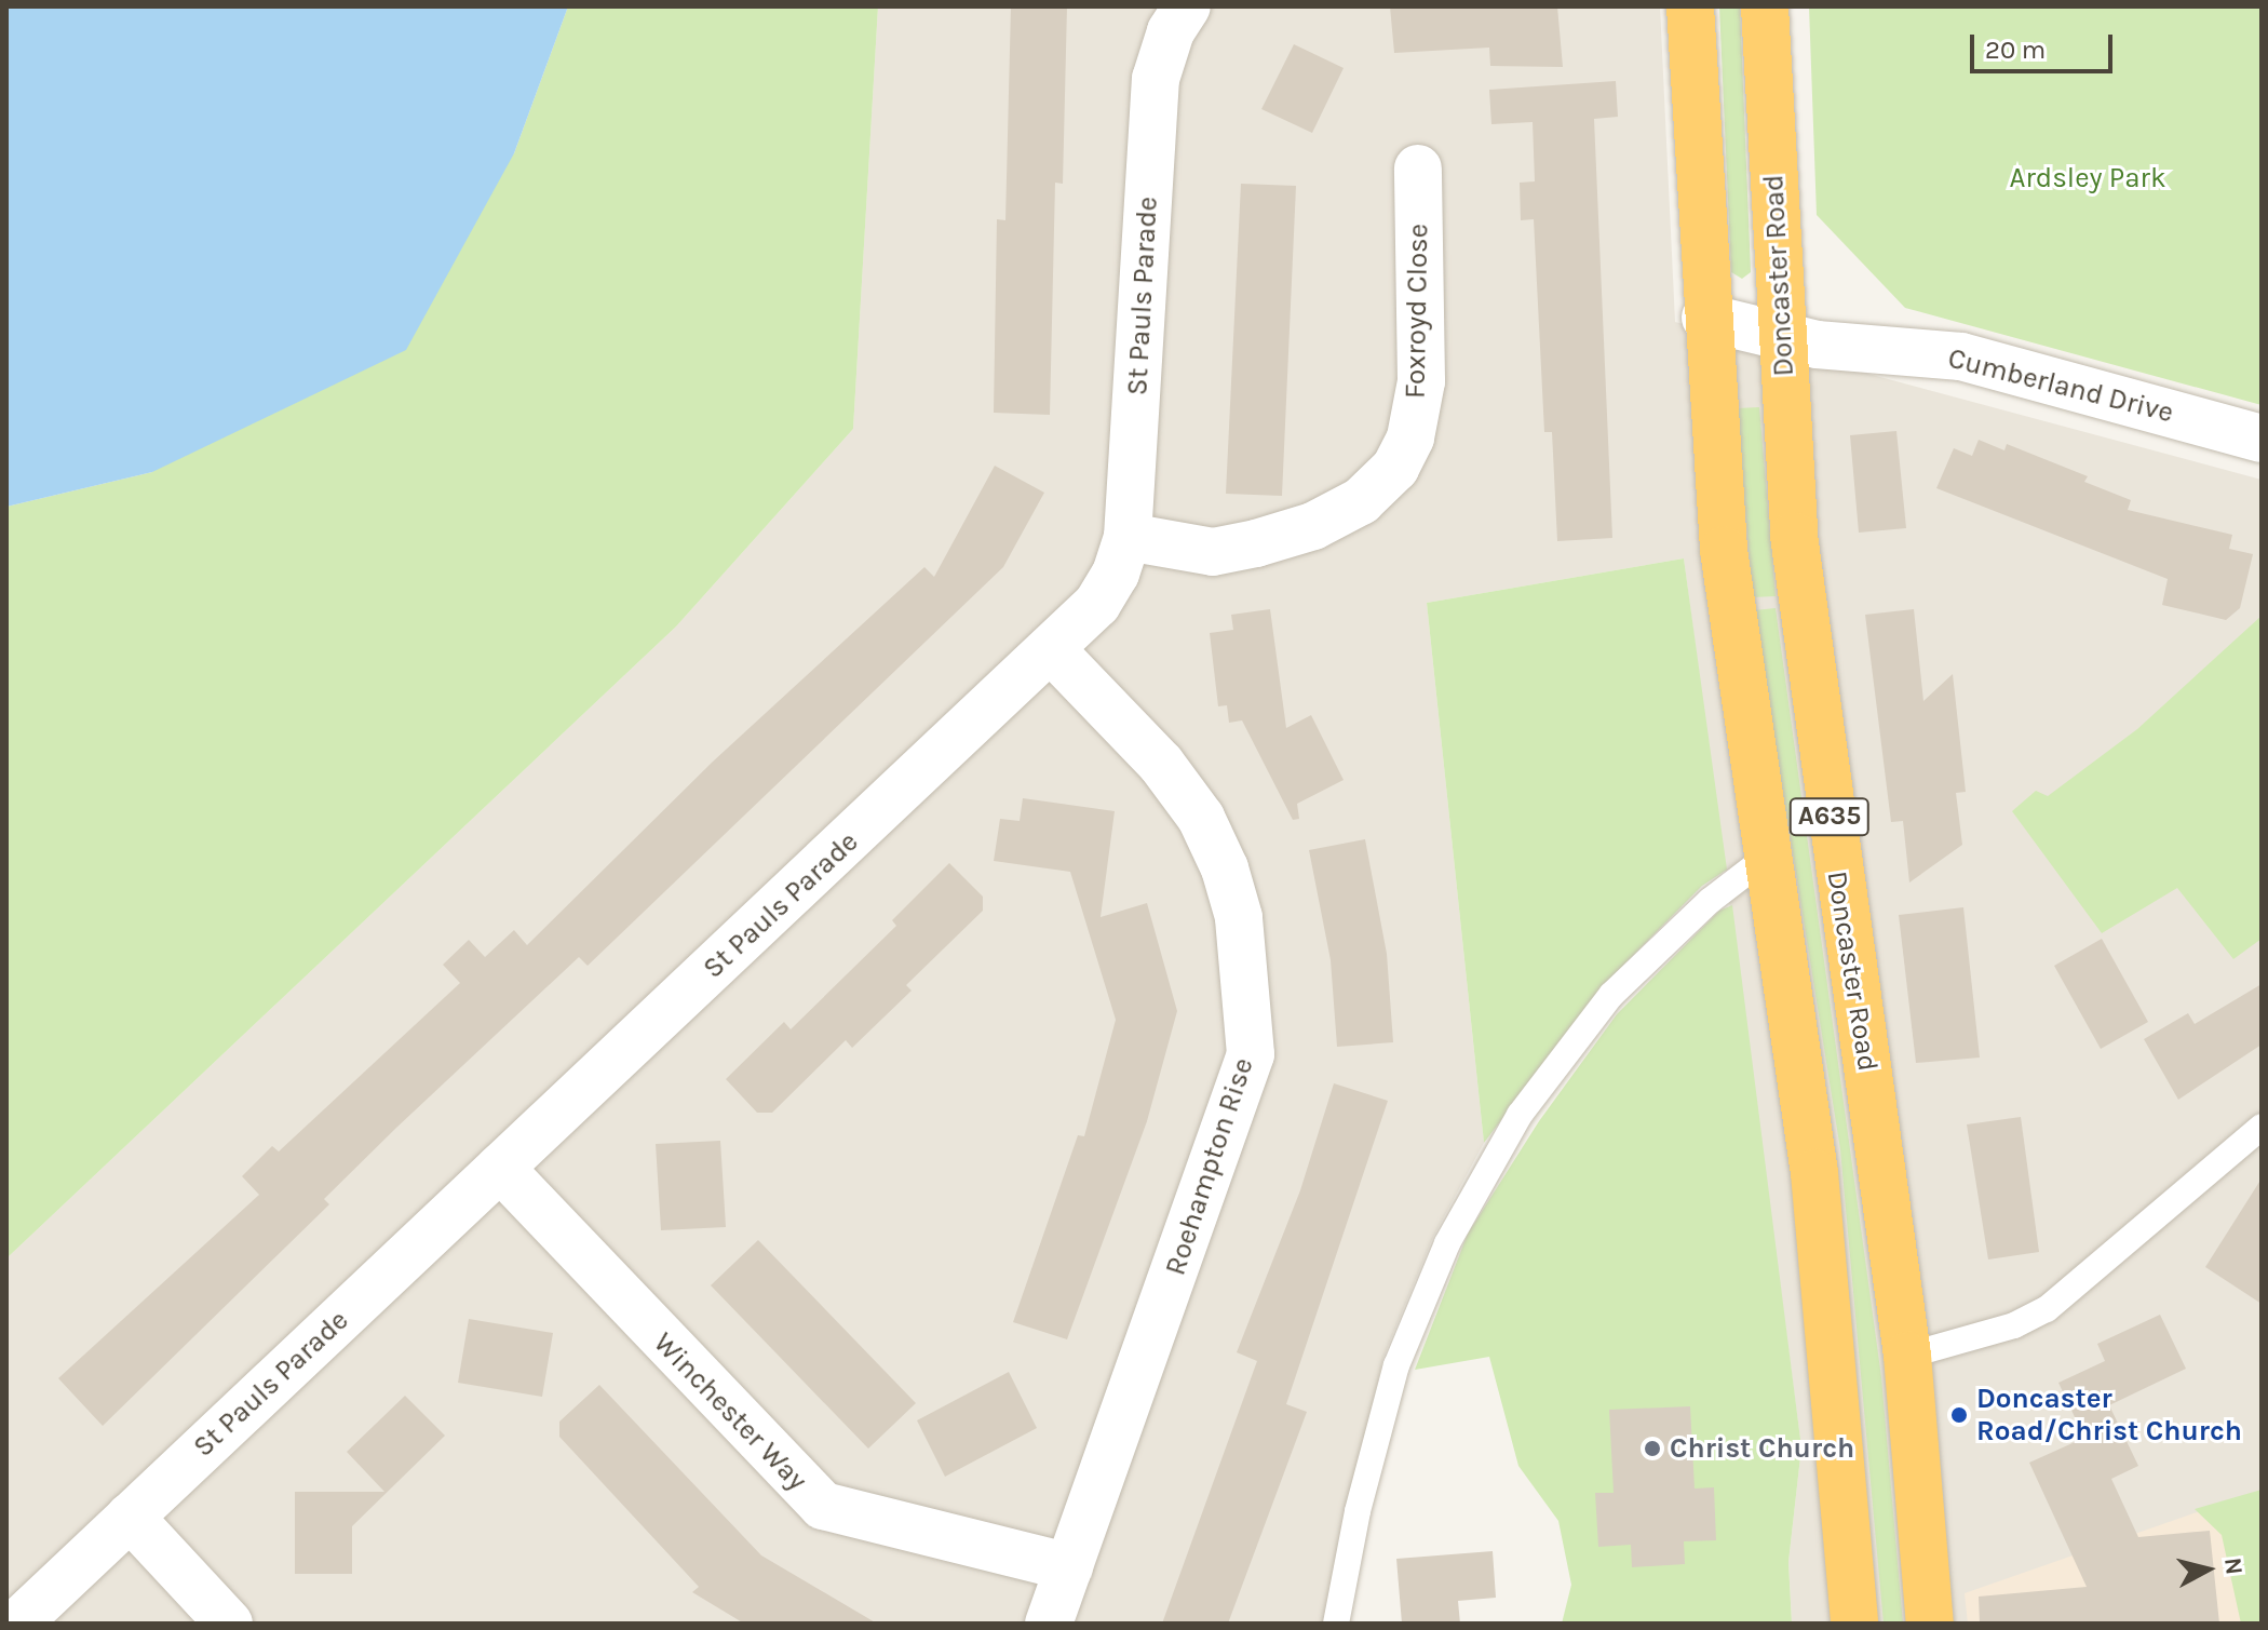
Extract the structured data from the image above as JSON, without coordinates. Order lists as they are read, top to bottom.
{
  "streets": {
    "highway": ["Doncaster Road", "A635"],
    "street": [
      "St Pauls Parade",
      "Foxroyd Close",
      "Cumberland Drive",
      "Roehampton Rise",
      "Winchester Way"
    ]
  },
  "crossings": [
    ["Doncaster Road", "Cumberland Drive"],
    ["St Pauls Parade", "Foxroyd Close"],
    ["St Pauls Parade", "Roehampton Rise"],
    ["St Pauls Parade", "Winchester Way"],
    ["Cumberland Drive", "A635"],
    ["Roehampton Rise", "Winchester Way"]
  ],
  "parks": ["Ardsley Park"],
  "places": ["Doncaster Road/Christ Church", "Christ Church"],
  "scale_bar": "20 m",
  "north": "right"
}
